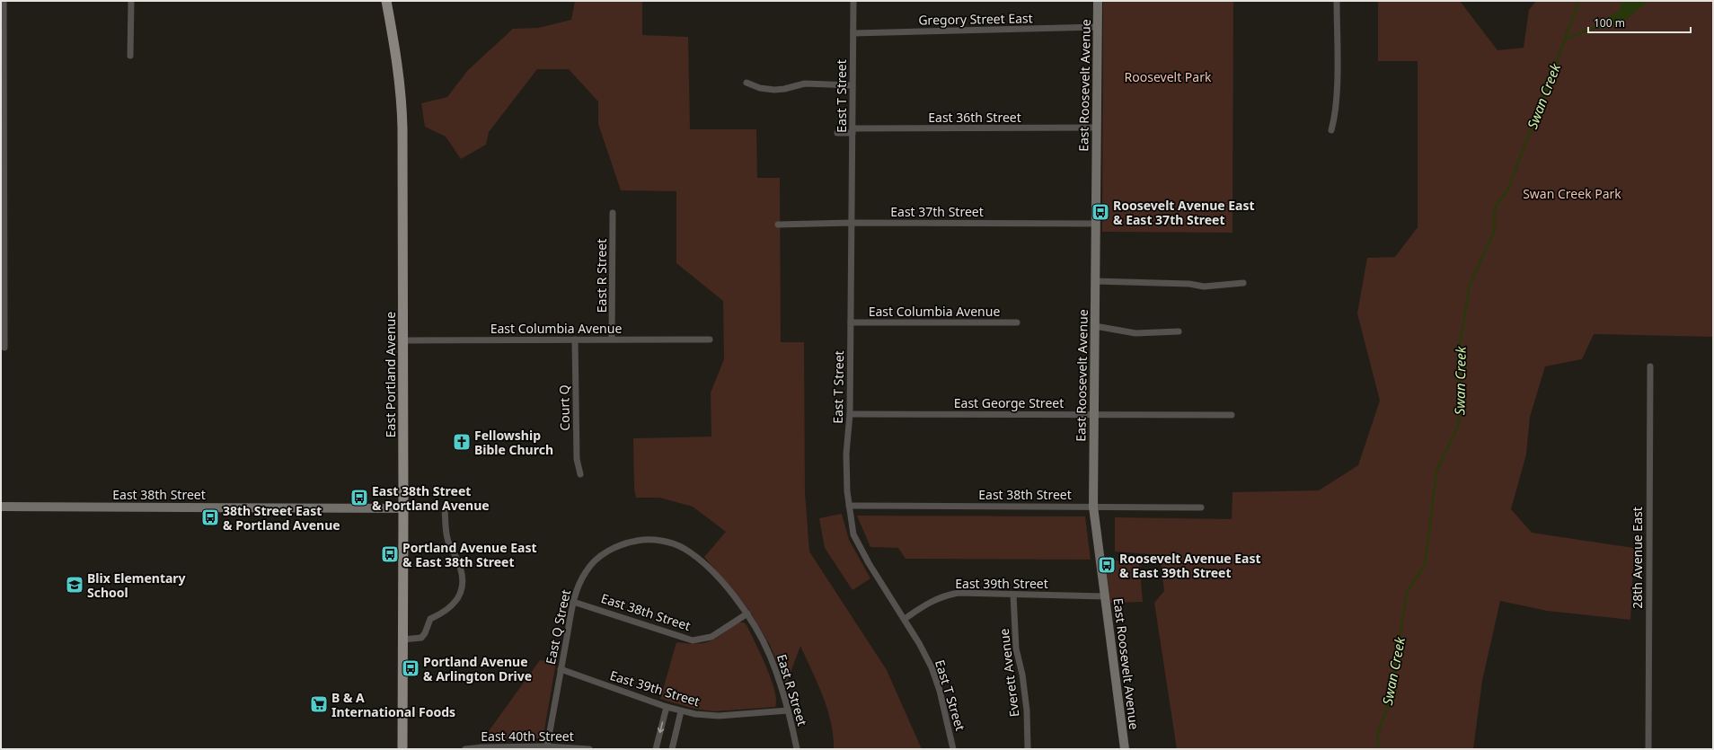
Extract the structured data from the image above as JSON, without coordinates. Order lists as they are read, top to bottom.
{
  "streets": {
    "main road": ["East Portland Avenue"],
    "street": [
      "Gregory Street East",
      "East Roosevelt Avenue",
      "East T Street",
      "East 36th Street",
      "East 37th Street",
      "East R Street",
      "East Columbia Avenue",
      "East George Street",
      "Court Q",
      "East 38th Street",
      "28th Avenue East",
      "East 39th Street",
      "East Q Street",
      "Everett Avenue",
      "East 40th Street"
    ]
  },
  "crossings": [
    ["Gregory Street East", "East Roosevelt Avenue"],
    ["Gregory Street East", "East T Street"],
    ["East Roosevelt Avenue", "East 36th Street"],
    ["East Roosevelt Avenue", "East 37th Street"],
    ["East Roosevelt Avenue", "East George Street"],
    ["East Roosevelt Avenue", "East 38th Street"],
    ["East Roosevelt Avenue", "East 39th Street"],
    ["East T Street", "East 36th Street"],
    ["East T Street", "East 37th Street"],
    ["East T Street", "East Columbia Avenue"],
    ["East T Street", "East George Street"],
    ["East T Street", "East 38th Street"],
    ["East T Street", "East 39th Street"],
    ["East R Street", "East Columbia Avenue"],
    ["East R Street", "East 38th Street"],
    ["East R Street", "East 39th Street"],
    ["East R Street", "East Q Street"],
    ["East Columbia Avenue", "East Portland Avenue"],
    ["East Columbia Avenue", "Court Q"],
    ["East Portland Avenue", "East 38th Street"],
    ["East 38th Street", "East Q Street"],
    ["East 39th Street", "East Q Street"],
    ["East 39th Street", "Everett Avenue"],
    ["East Q Street", "East 40th Street"]
  ],
  "water": ["Swan Creek"],
  "parks": ["Roosevelt Park", "Swan Creek Park"],
  "places": {
    "bus stop": [
      "Roosevelt Avenue East & East 37th Street",
      "East 38th Street & Portland Avenue",
      "38th Street East & Portland Avenue",
      "Portland Avenue East & East 38th Street",
      "Roosevelt Avenue East & East 39th Street",
      "Portland Avenue & Arlington Drive"
    ],
    "church": ["Fellowship Bible Church"],
    "school or university": ["Blix Elementary School"],
    "supermarket": ["B & A International Foods"]
  },
  "scale_bar": "100 m"
}
